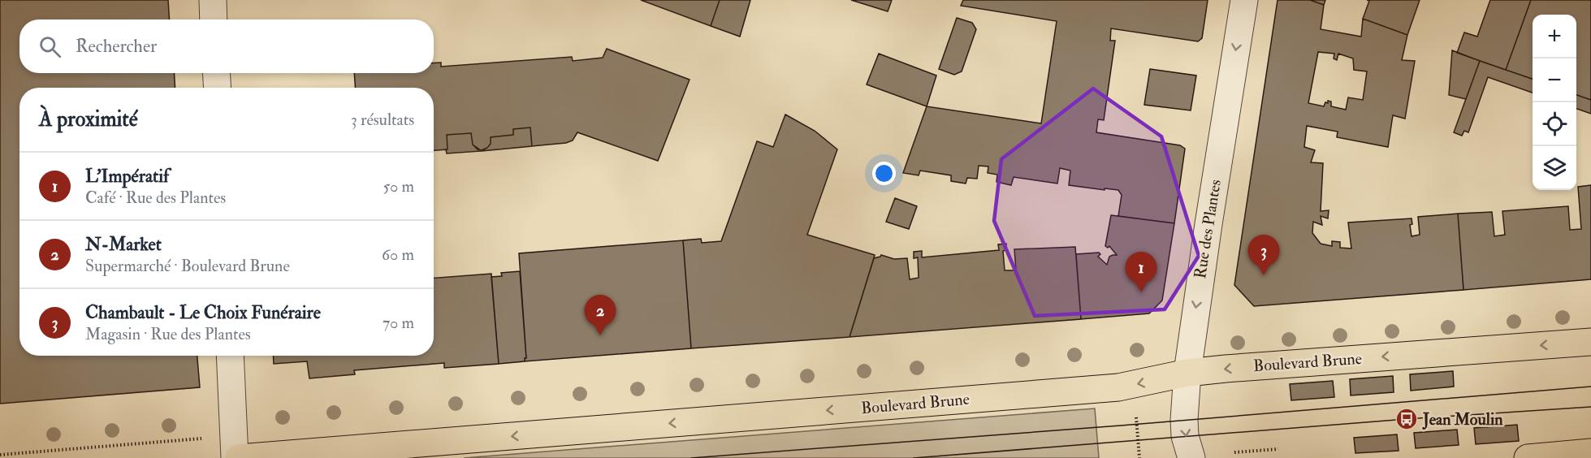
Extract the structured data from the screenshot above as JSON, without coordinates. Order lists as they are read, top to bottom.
{
  "streets": {
    "main road": ["Boulevard Brune"],
    "street": ["Rue des Plantes"]
  },
  "crossings": [
    ["Rue des Plantes", "Boulevard Brune"]
  ],
  "one_way": ["Rue des Plantes", "Boulevard Brune"],
  "places": {
    "bus stop": ["Jean Moulin"]
  },
  "page": {
    "map_buttons": ["+", "−"],
    "search": "Rechercher",
    "heading": ["À proximité", "3 résultats"],
    "list": [
      {
        "mark": "1",
        "name": "L'Impératif",
        "note": "Café · Rue des Plantes",
        "value": "50 m"
      },
      {
        "mark": "2",
        "name": "N-Market",
        "note": "Supermarché · Boulevard Brune",
        "value": "60 m"
      },
      {
        "mark": "3",
        "name": "Chambault - Le Choix Funéraire",
        "note": "Magasin · Rue des Plantes",
        "value": "70 m"
      }
    ],
    "pins": ["3", "1", "2"]
  }
}
